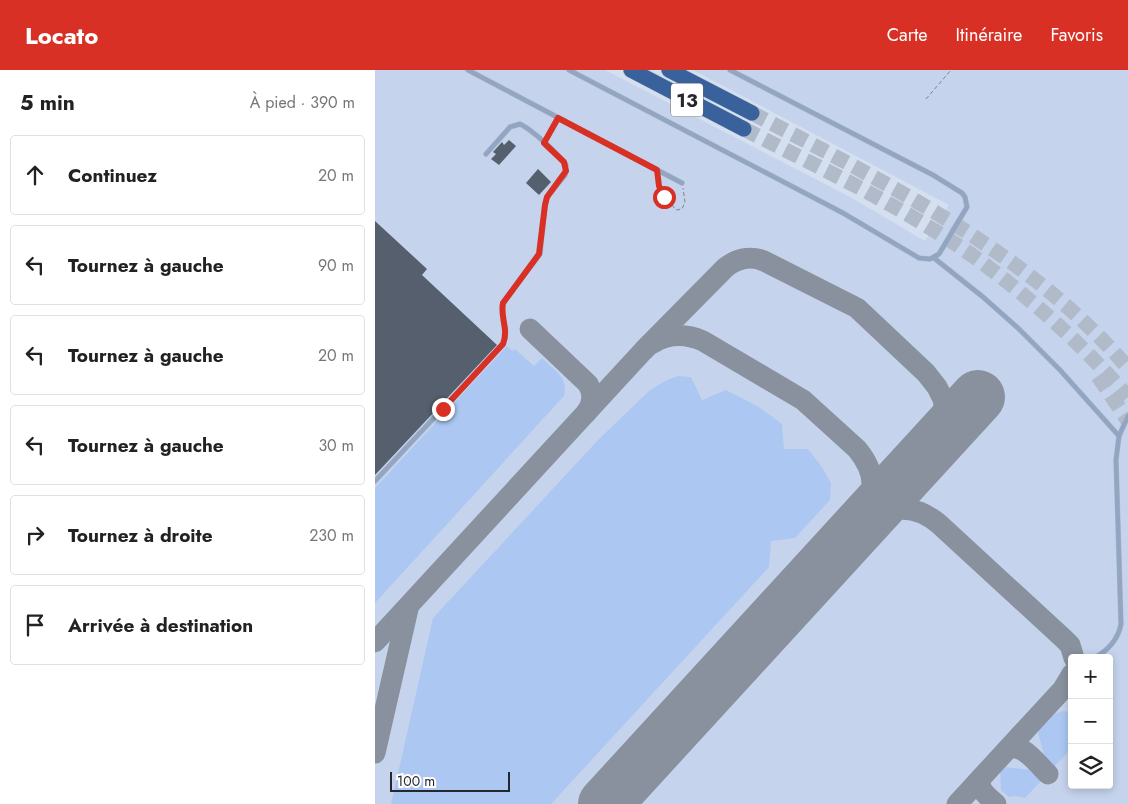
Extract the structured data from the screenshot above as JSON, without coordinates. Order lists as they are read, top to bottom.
{
  "streets": {
    "highway": ["13"]
  },
  "scale_bar": "100 m",
  "page": {
    "header": "Locato",
    "nav": ["Carte", "Itinéraire", "Favoris"],
    "heading": ["5 min", "À pied · 390 m"],
    "list": [
      ["Continuez", "20 m"],
      ["Tournez à gauche", "90 m"],
      ["Tournez à gauche", "20 m"],
      ["Tournez à gauche", "30 m"],
      ["Tournez à droite", "230 m"],
      "Arrivée à destination"
    ],
    "map_buttons": ["+", "−"],
    "scale": "100 m"
  }
}
